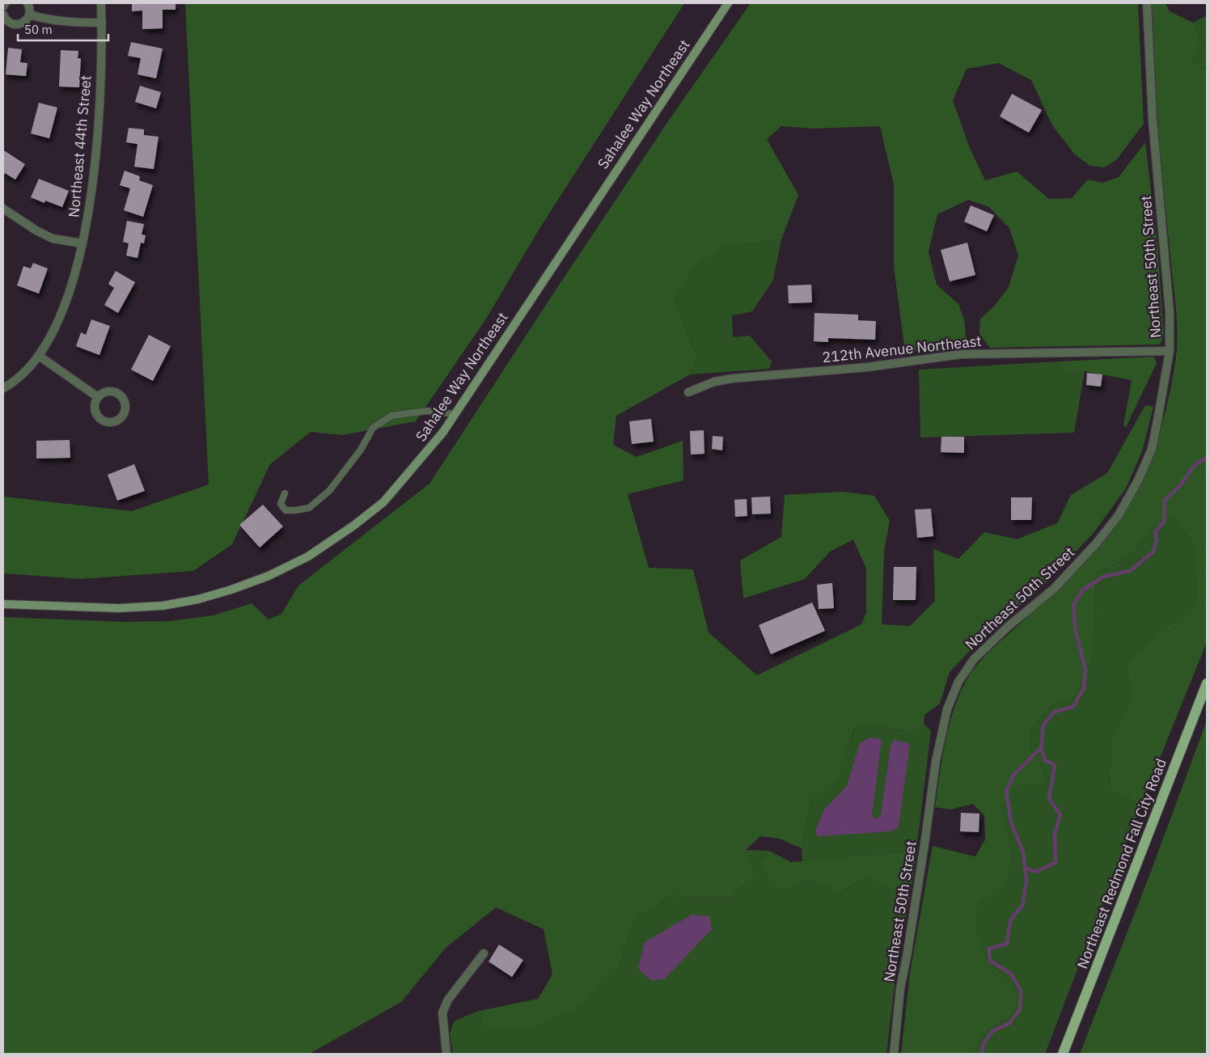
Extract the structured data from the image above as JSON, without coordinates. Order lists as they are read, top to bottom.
{
  "streets": {
    "main road": ["Sahalee Way Northeast", "Northeast Redmond Fall City Road"],
    "street": ["Northeast 44th Street", "Northeast 50th Street", "212th Avenue Northeast"]
  },
  "crossings": [
    ["Northeast 50th Street", "212th Avenue Northeast"]
  ],
  "scale_bar": "50 m"
}
